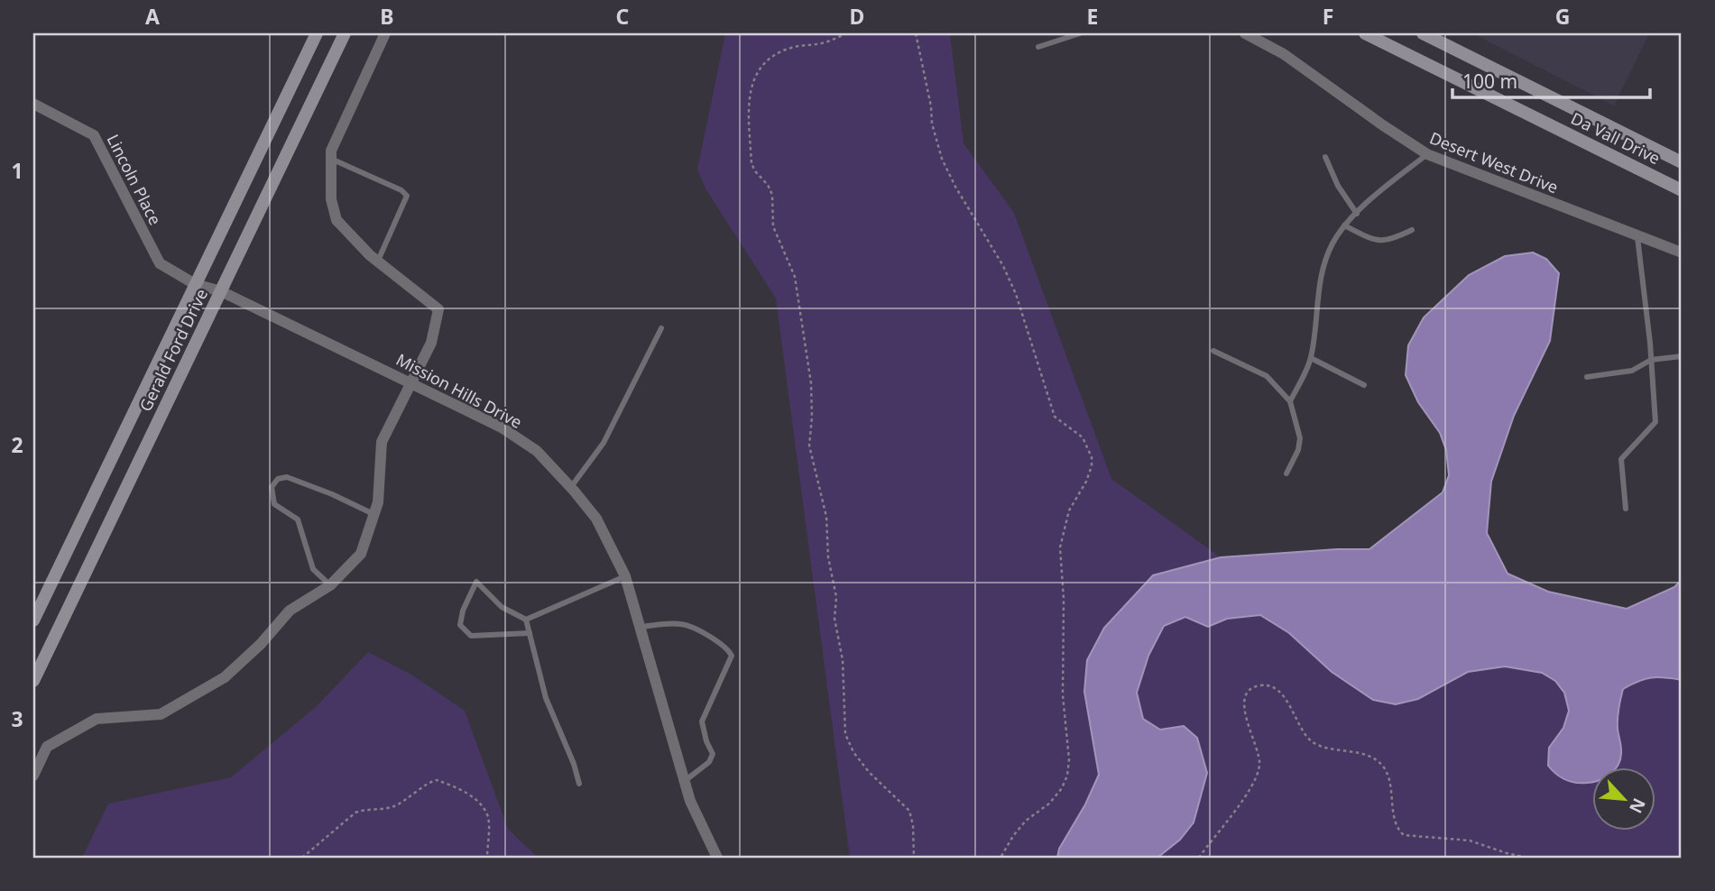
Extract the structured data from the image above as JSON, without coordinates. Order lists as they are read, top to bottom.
{
  "streets": {
    "main road": ["Da Vall Drive", "Gerald Ford Drive"],
    "street": ["Desert West Drive", "Lincoln Place", "Mission Hills Drive"]
  },
  "crossings": [
    ["Lincoln Place", "Gerald Ford Drive"],
    ["Lincoln Place", "Mission Hills Drive"],
    ["Gerald Ford Drive", "Mission Hills Drive"]
  ],
  "scale_bar": "100 m",
  "north": "bottom right",
  "grid": {
    "columns": [
      "A",
      "B",
      "C",
      "D",
      "E",
      "F",
      "G"
    ],
    "rows": ["1", "2", "3"]
  }
}
